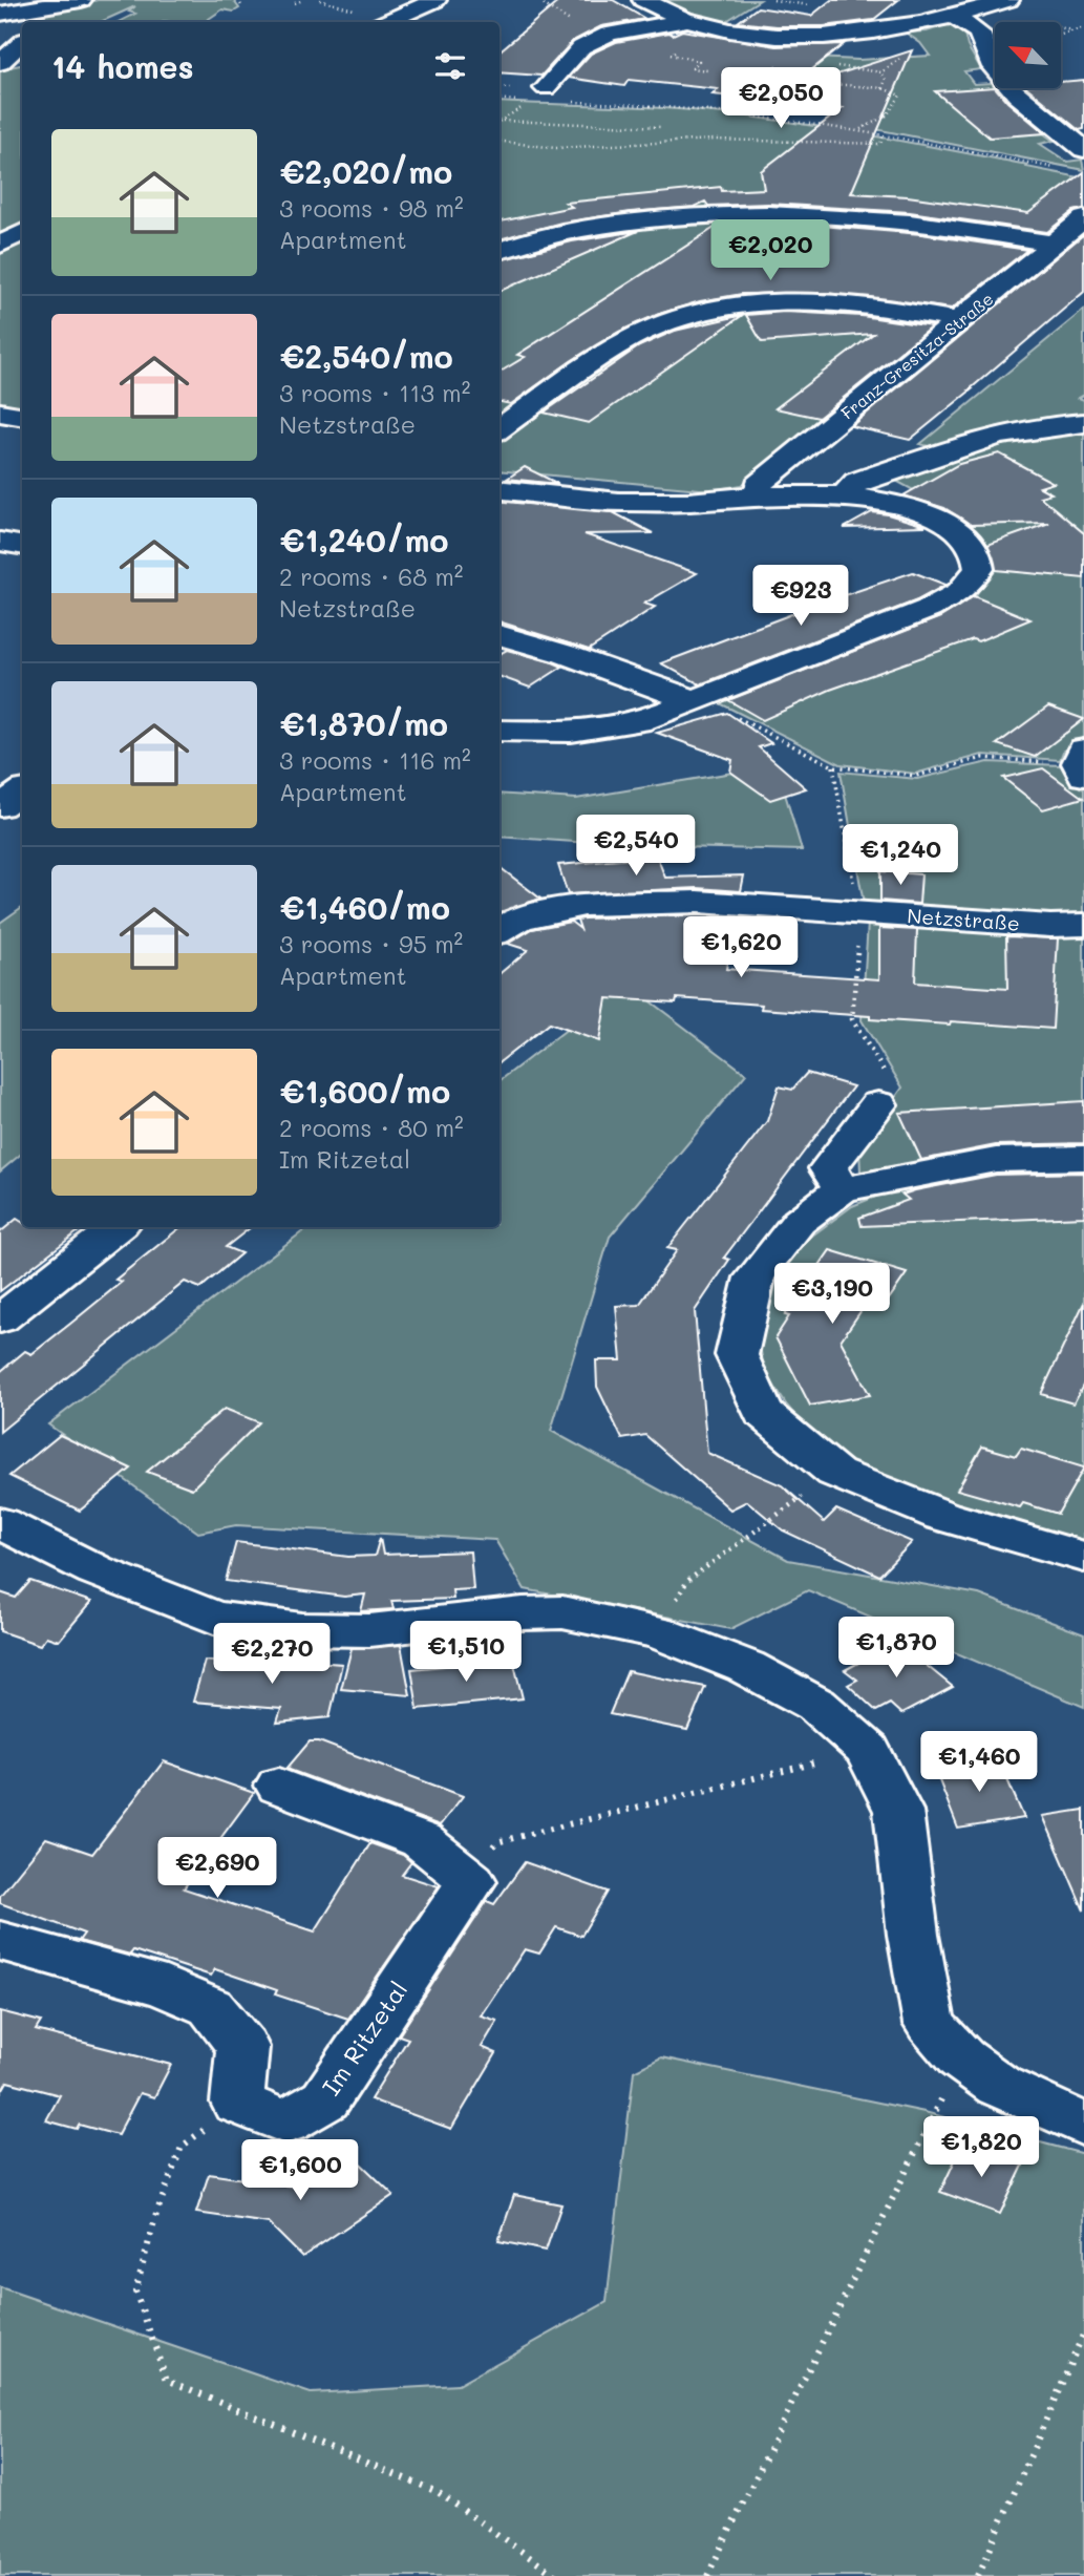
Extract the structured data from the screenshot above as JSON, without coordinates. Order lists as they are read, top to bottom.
{
  "streets": {
    "street": ["Franz-Gresitza-Straße", "Netzstraße", "Im Ritzetal"]
  },
  "north": "top left",
  "page": {
    "heading": "14 homes",
    "price": [
      "€2,050",
      "€2,020",
      "€923",
      "€2,540",
      "€1,240",
      "€1,620",
      "€3,190",
      "€1,870",
      "€1,510",
      "€2,270",
      "€1,460",
      "€2,690",
      "€1,820",
      "€1,600"
    ],
    "list": [
      {
        "name": "€2,020/mo",
        "note": "3 rooms · 98 m² · Apartment"
      },
      {
        "name": "€2,540/mo",
        "note": "3 rooms · 113 m² · Netzstraße"
      },
      {
        "name": "€1,240/mo",
        "note": "2 rooms · 68 m² · Netzstraße"
      },
      {
        "name": "€1,870/mo",
        "note": "3 rooms · 116 m² · Apartment"
      },
      {
        "name": "€1,460/mo",
        "note": "3 rooms · 95 m² · Apartment"
      },
      {
        "name": "€1,600/mo",
        "note": "2 rooms · 80 m² · Im Ritzetal"
      }
    ]
  }
}
